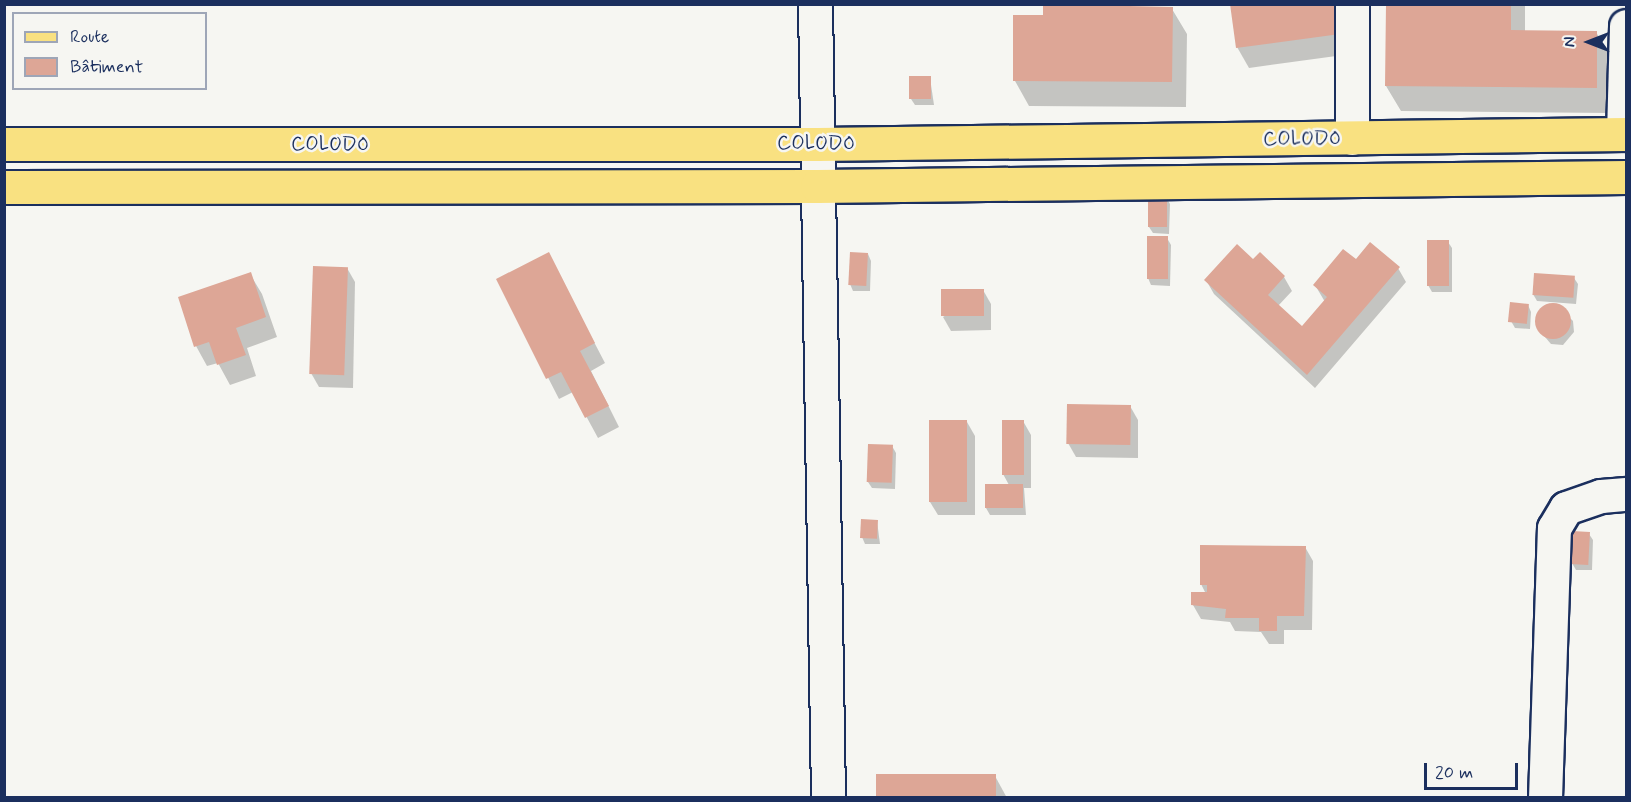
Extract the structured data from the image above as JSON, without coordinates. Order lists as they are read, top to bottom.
{
  "streets": {
    "main road": ["COLODO"]
  },
  "legend": ["Route", "Bâtiment"],
  "scale_bar": "20 m",
  "north": "left"
}
